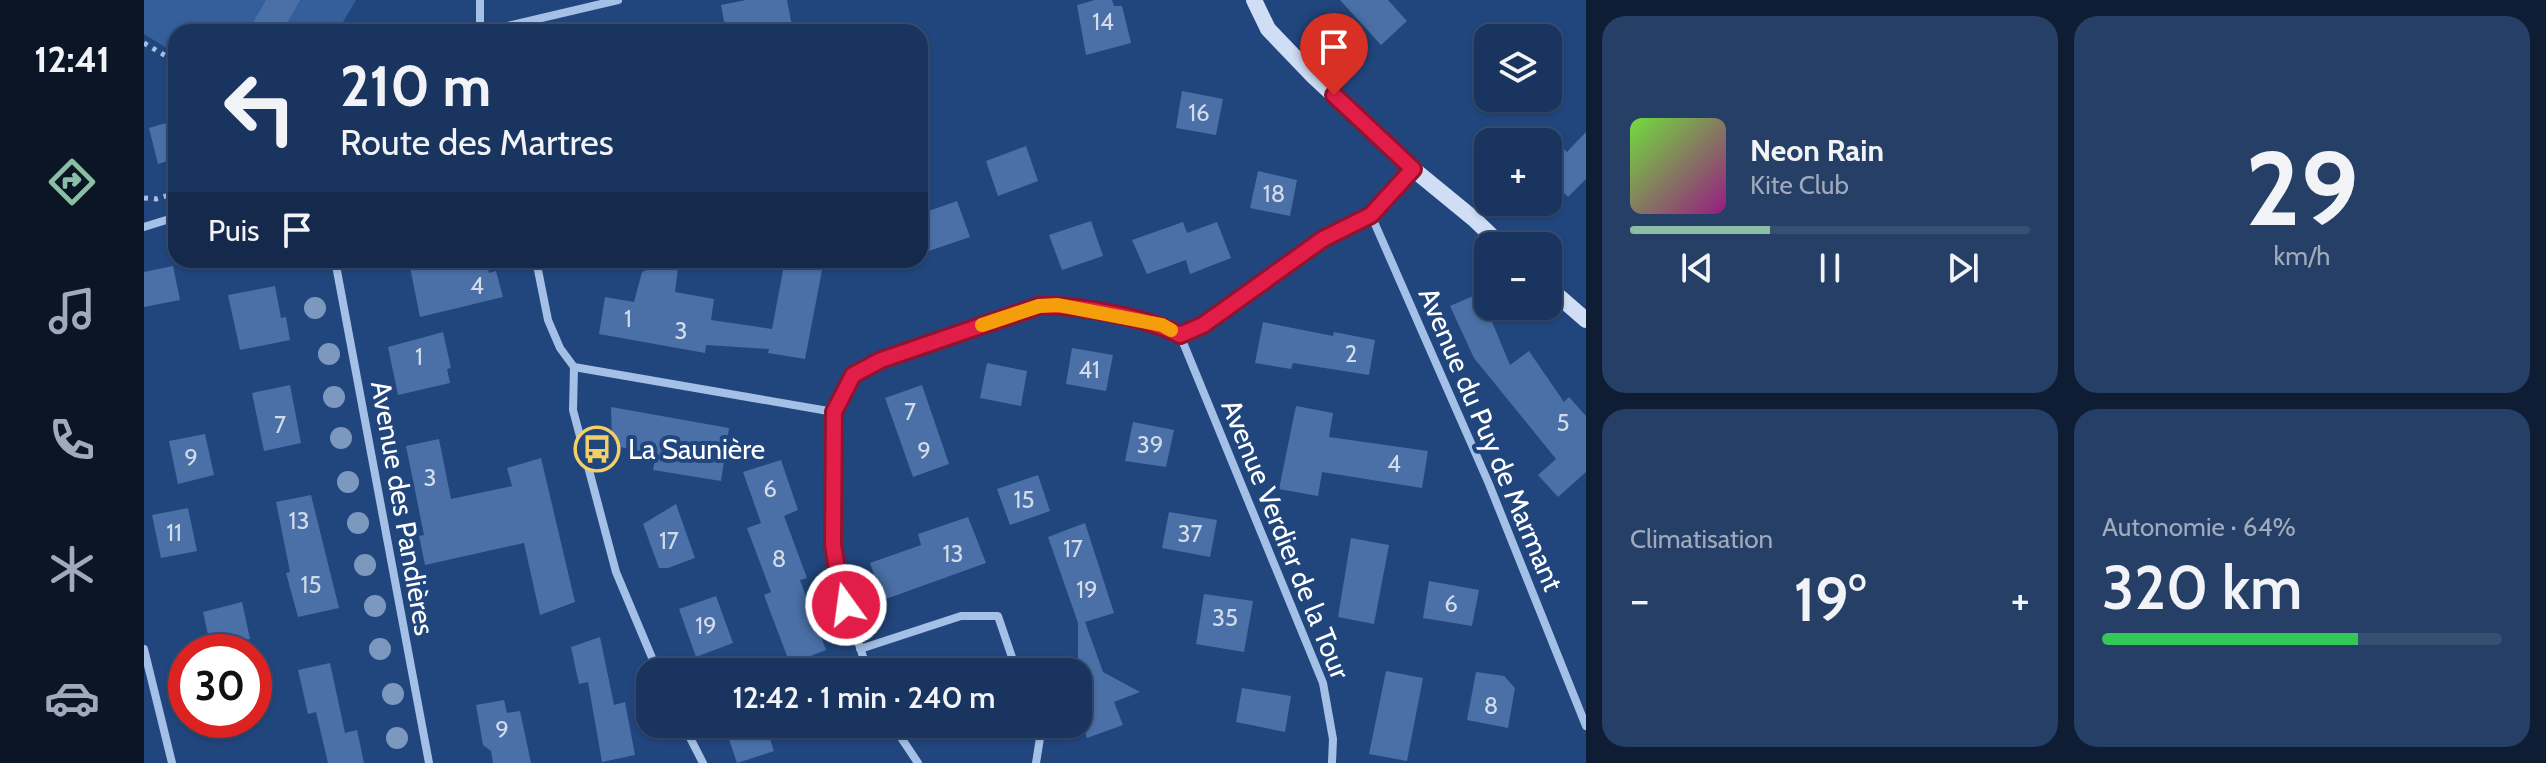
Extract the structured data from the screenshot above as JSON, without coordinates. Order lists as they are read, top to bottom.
{
  "streets": {
    "street": ["Avenue du Puy de Marmant", "Avenue des Pandières", "Avenue Verdier de la Tour"]
  },
  "places": {
    "bus stop": ["La Saunière"]
  },
  "house_numbers": [
    "14",
    "16",
    "18",
    "4",
    "1",
    "3",
    "2",
    "1",
    "41",
    "7",
    "5",
    "7",
    "39",
    "9",
    "9",
    "4",
    "3",
    "6",
    "15",
    "13",
    "11",
    "37",
    "17",
    "17",
    "13",
    "8",
    "15",
    "19",
    "6",
    "35",
    "19",
    "8",
    "9"
  ],
  "page": {
    "tabs": "12:41",
    "tile": [
      ["29", "km/h"],
      "Climatisation",
      ["Autonomie · 64%", "320 km"]
    ],
    "map_buttons": ["+", "−"],
    "turn": ["210 m", "Route des Martres"],
    "song": ["Neon Rain", "Kite Club"],
    "then": "Puis",
    "heat": ["−", "19°", "+"],
    "limit": "30",
    "trip": "12:42 · 1 min · 240 m"
  }
}
